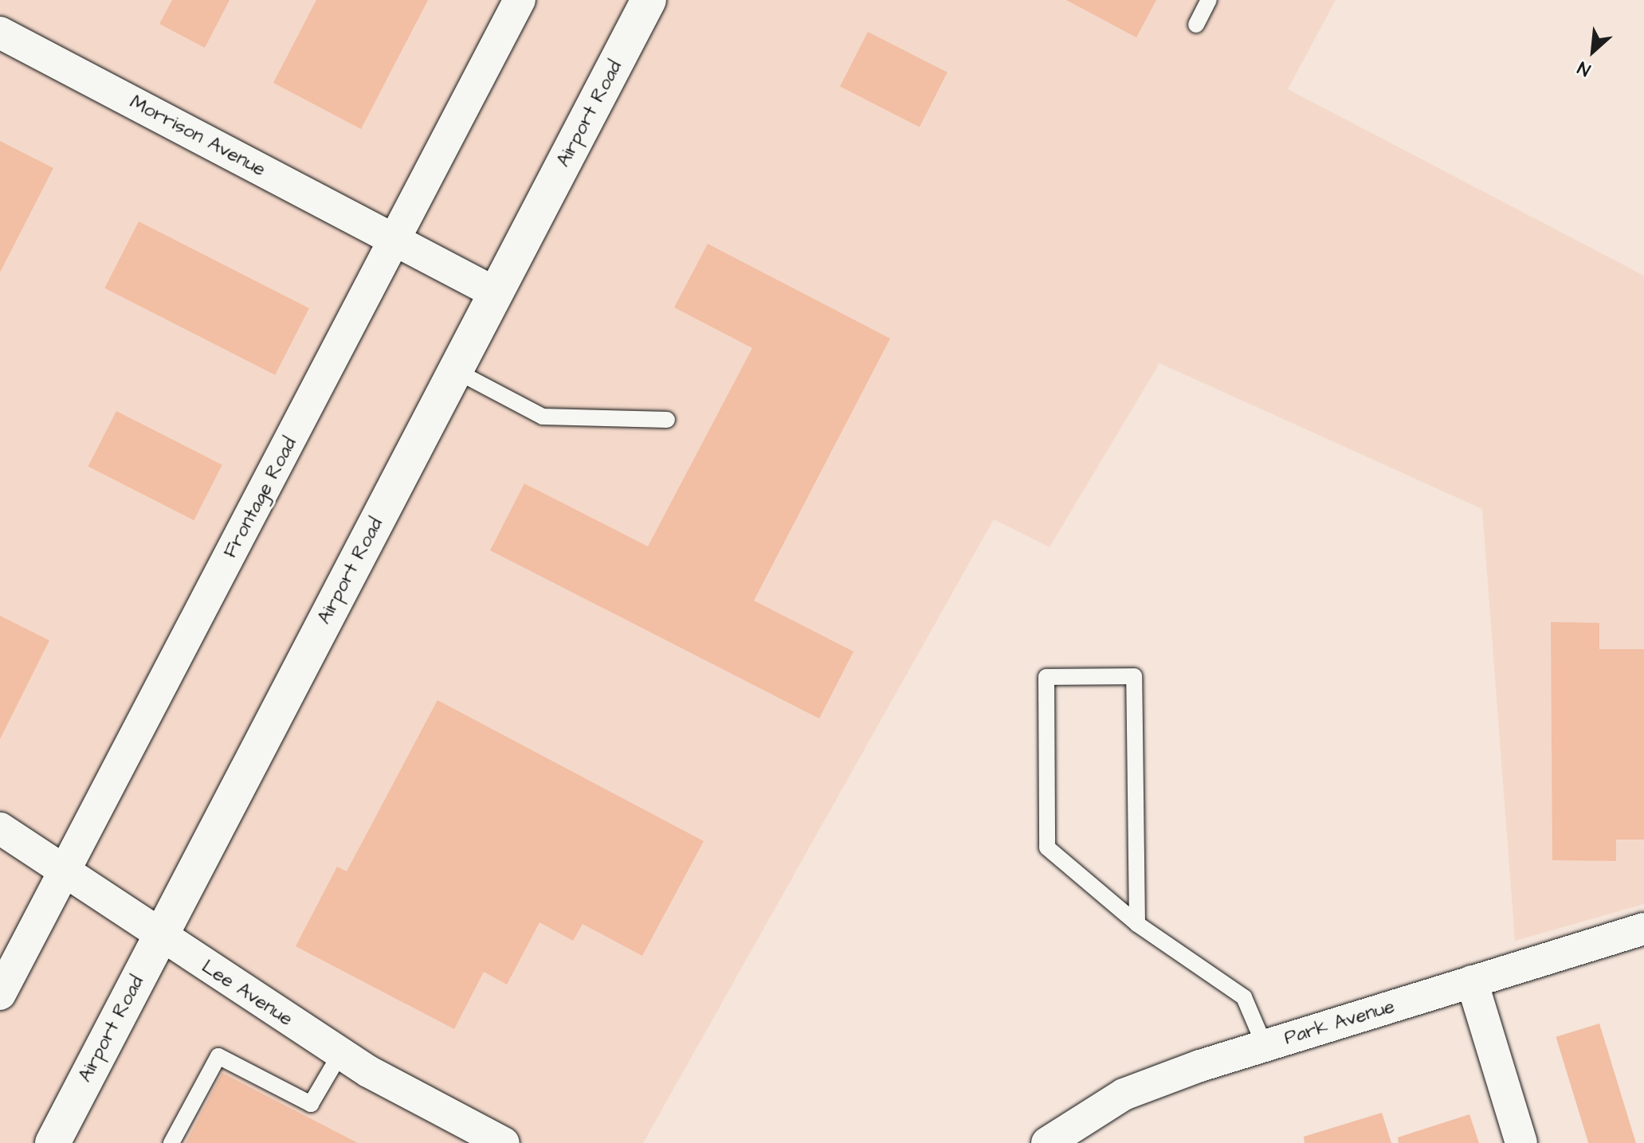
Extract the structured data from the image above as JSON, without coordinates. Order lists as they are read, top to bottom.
{
  "streets": {
    "main road": ["Airport Road"],
    "street": [
      "Morrison Avenue",
      "Frontage Road",
      "Lee Avenue",
      "Park Avenue"
    ]
  },
  "crossings": [
    ["Airport Road", "Morrison Avenue"],
    ["Airport Road", "Lee Avenue"],
    ["Morrison Avenue", "Frontage Road"],
    ["Frontage Road", "Lee Avenue"]
  ],
  "north": "bottom left"
}
